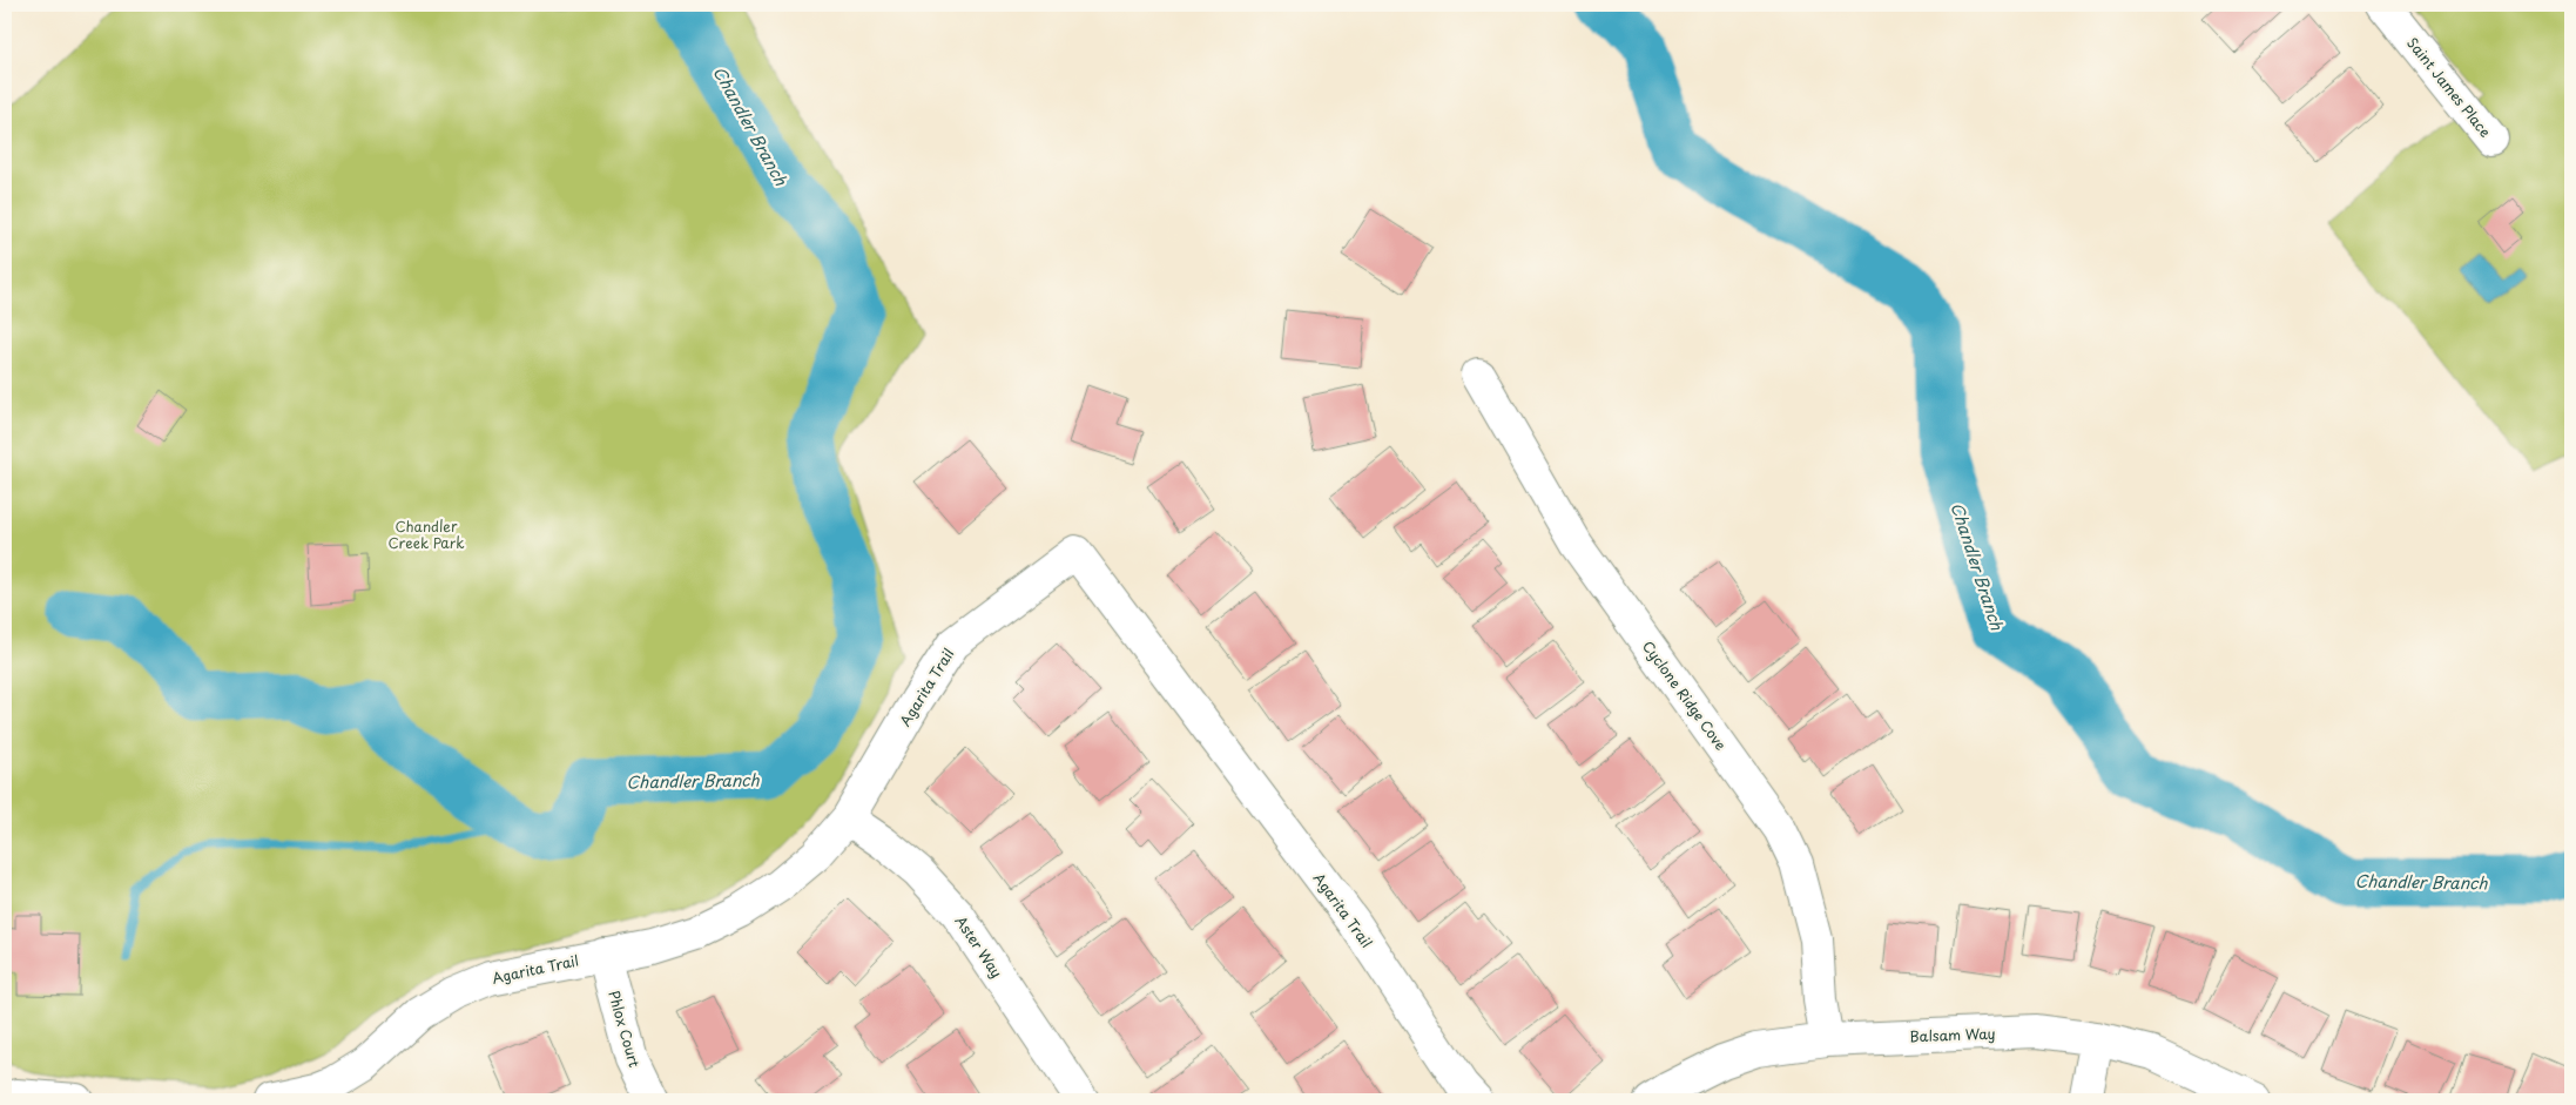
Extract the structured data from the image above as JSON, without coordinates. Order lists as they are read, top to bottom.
{
  "streets": {
    "street": [
      "Saint James Place",
      "Agarita Trail",
      "Cyclone Ridge Cove",
      "Aster Way",
      "Phlox Court",
      "Balsam Way"
    ]
  },
  "crossings": [
    ["Agarita Trail", "Aster Way"],
    ["Agarita Trail", "Phlox Court"],
    ["Cyclone Ridge Cove", "Balsam Way"]
  ],
  "water": ["Chandler Branch"],
  "parks": ["Chandler Creek Park"]
}
